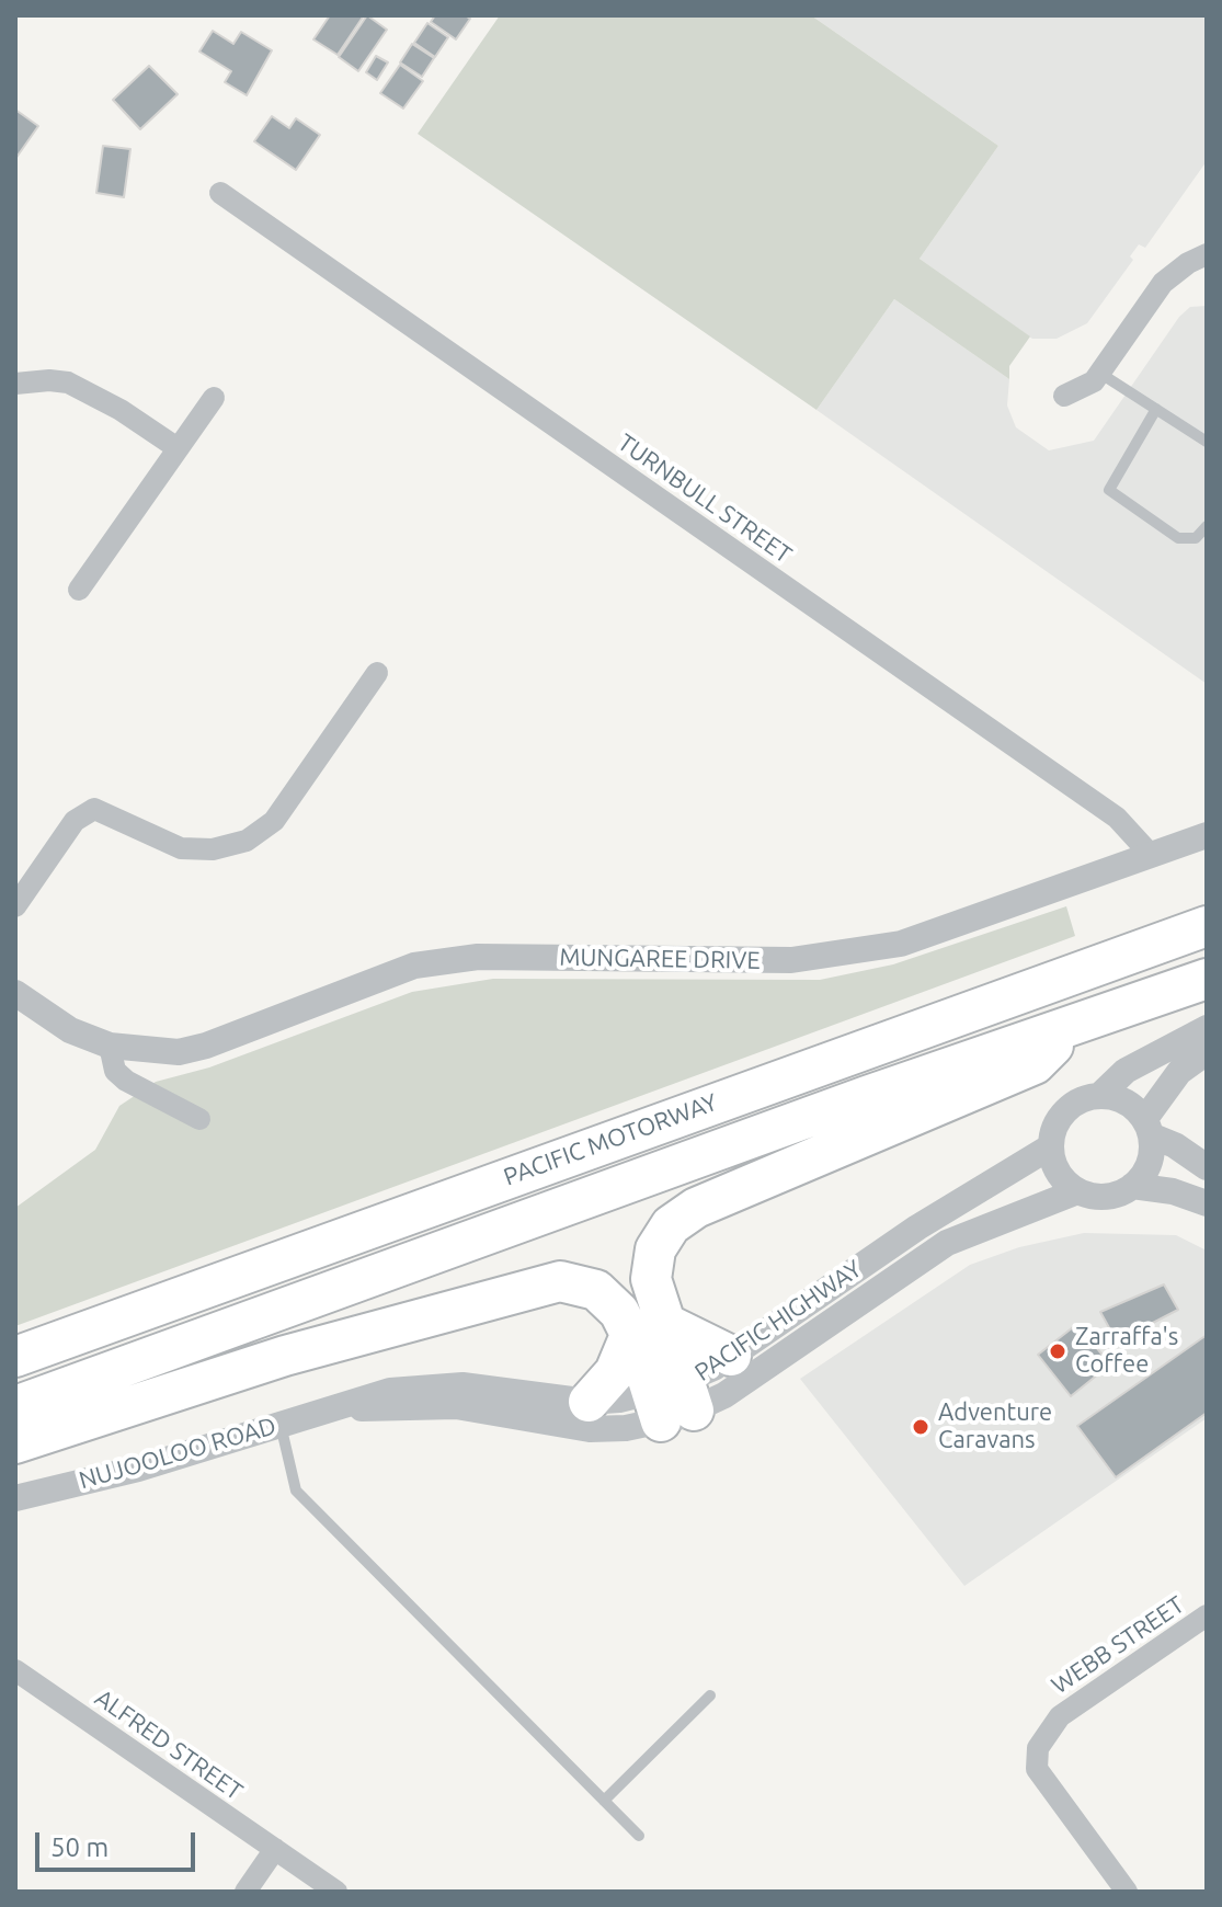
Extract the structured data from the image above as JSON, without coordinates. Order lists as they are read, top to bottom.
{
  "streets": {
    "highway": ["PACIFIC MOTORWAY"],
    "street": [
      "TURNBULL STREET",
      "MUNGAREE DRIVE",
      "PACIFIC HIGHWAY",
      "NUJOOLOO ROAD",
      "WEBB STREET",
      "ALFRED STREET"
    ]
  },
  "crossings": [
    ["TURNBULL STREET", "MUNGAREE DRIVE"],
    ["PACIFIC HIGHWAY", "NUJOOLOO ROAD"]
  ],
  "places": ["Zarraffa's Coffee", "Adventure Caravans"],
  "scale_bar": "50 m"
}
